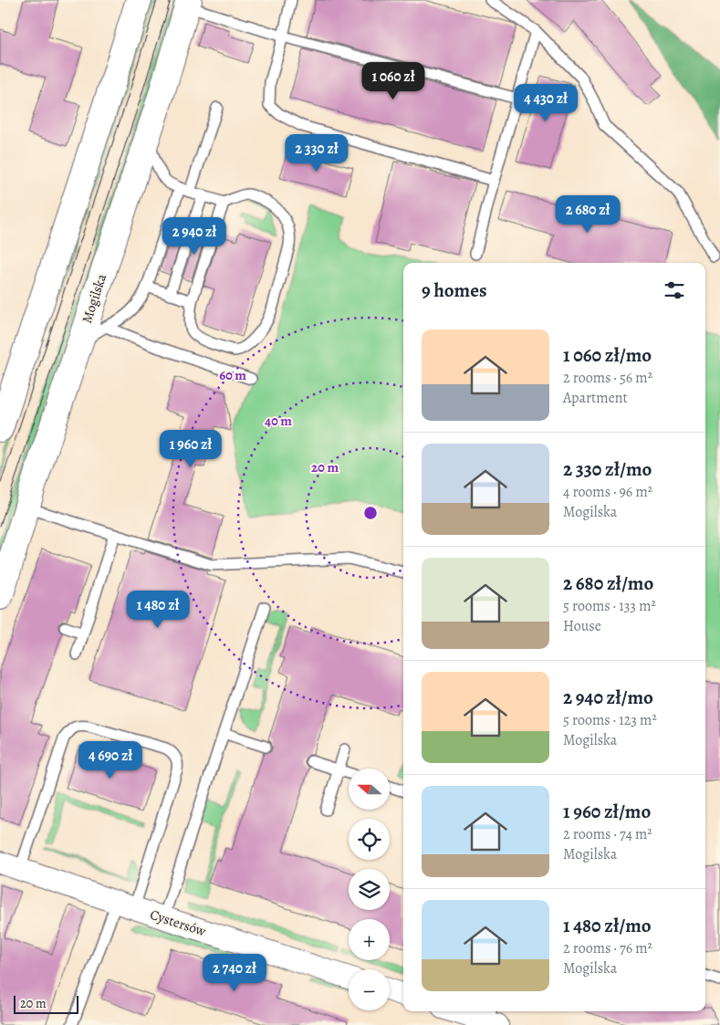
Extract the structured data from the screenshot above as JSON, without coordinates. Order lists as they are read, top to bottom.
{
  "streets": {
    "main road": ["Mogilska"],
    "street": ["Cystersów"]
  },
  "scale_bar": "20 m",
  "north": "left",
  "page": {
    "price": [
      "1 060 zł",
      "4 430 zł",
      "2 330 zł",
      "2 680 zł",
      "2 940 zł",
      "1 960 zł",
      "1 480 zł",
      "4 690 zł",
      "2 740 zł"
    ],
    "heading": "9 homes",
    "list": [
      {
        "name": "1 060 zł/mo",
        "note": "2 rooms · 56 m² · Apartment"
      },
      {
        "name": "2 330 zł/mo",
        "note": "4 rooms · 96 m² · Mogilska"
      },
      {
        "name": "2 680 zł/mo",
        "note": "5 rooms · 133 m² · House"
      },
      {
        "name": "2 940 zł/mo",
        "note": "5 rooms · 123 m² · Mogilska"
      },
      {
        "name": "1 960 zł/mo",
        "note": "2 rooms · 74 m² · Mogilska"
      },
      {
        "name": "1 480 zł/mo",
        "note": "2 rooms · 76 m² · Mogilska"
      }
    ],
    "map_buttons": ["+", "−"],
    "scale": "20 m"
  },
  "rings": ["60 m", "40 m", "20 m"]
}
